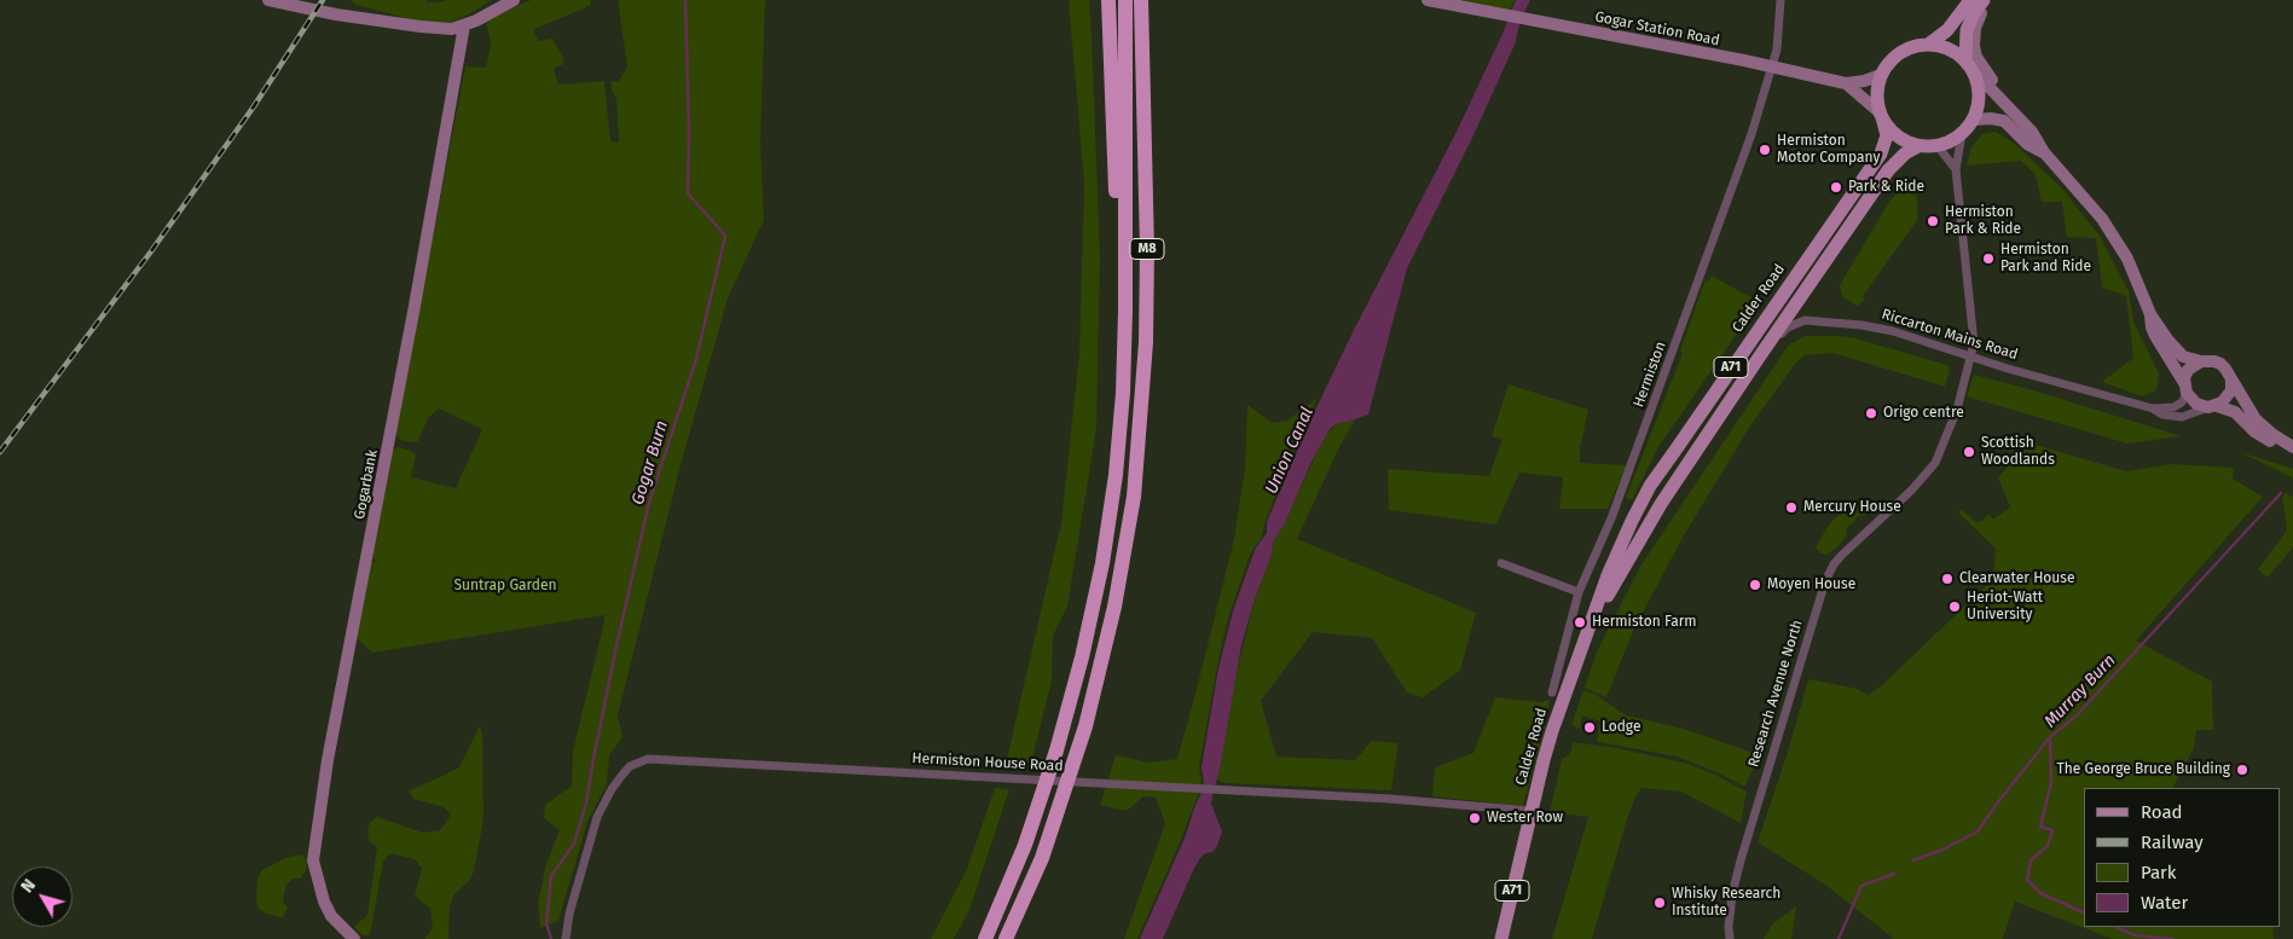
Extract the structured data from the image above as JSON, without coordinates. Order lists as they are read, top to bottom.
{
  "streets": {
    "highway": ["M8"],
    "main road": ["Calder Road", "A71"],
    "street": [
      "Gogar Station Road",
      "Riccarton Mains Road",
      "Hermiston",
      "Gogarbank",
      "Research Avenue North",
      "Hermiston House Road"
    ]
  },
  "crossings": [
    ["Gogar Station Road", "Calder Road"],
    ["Gogar Station Road", "Hermiston"],
    ["Gogar Station Road", "Research Avenue North"],
    ["Calder Road", "Riccarton Mains Road"],
    ["Calder Road", "Research Avenue North"],
    ["Calder Road", "Hermiston House Road"],
    ["Riccarton Mains Road", "Research Avenue North"]
  ],
  "water": ["Union Canal", "Gogar Burn", "Murray Burn"],
  "parks": ["Suntrap Garden"],
  "places": [
    "Hermiston Motor Company",
    "Park & Ride",
    "Hermiston Park & Ride",
    "Hermiston Park and Ride",
    "Origo centre",
    "Scottish Woodlands",
    "Mercury House",
    "Clearwater House",
    "Moyen House",
    "Heriot-Watt University",
    "Hermiston Farm",
    "Lodge",
    "The George Bruce Building",
    "Wester Row",
    "Whisky Research Institute"
  ],
  "legend": [
    "Road",
    "Railway",
    "Park",
    "Water"
  ],
  "north": "top left"
}
